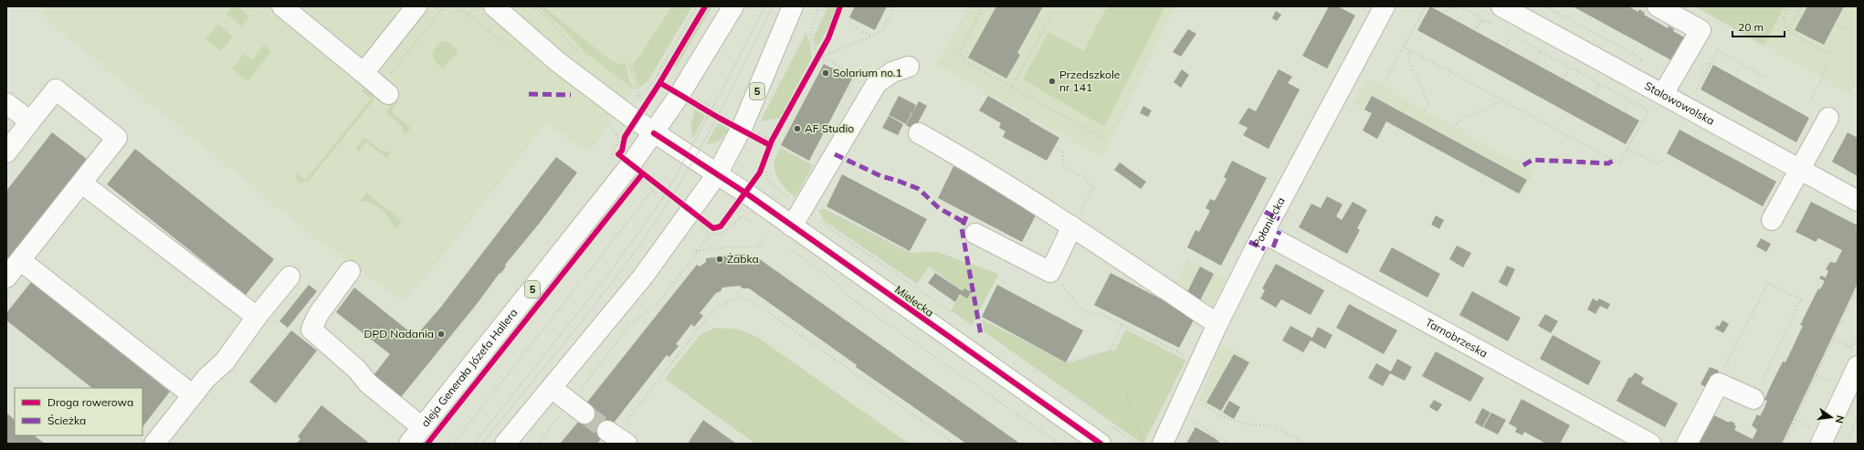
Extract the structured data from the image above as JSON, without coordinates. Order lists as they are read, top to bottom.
{
  "streets": {
    "street": [
      "5",
      "Stalowowolska",
      "Połaniecka",
      "Mielecka",
      "Tarnobrzeska",
      "aleja Generała Józefa Hallera"
    ]
  },
  "crossings": [
    ["5", "Mielecka"],
    ["Połaniecka", "Tarnobrzeska"],
    ["Mielecka", "aleja Generała Józefa Hallera"]
  ],
  "places": [
    "Solarium no.1",
    "Przedszkole nr 141",
    "AF Studio",
    "Żabka",
    "DPD Nadania"
  ],
  "legend": ["Droga rowerowa", "Ścieżka"],
  "scale_bar": "20 m",
  "north": "right"
}
